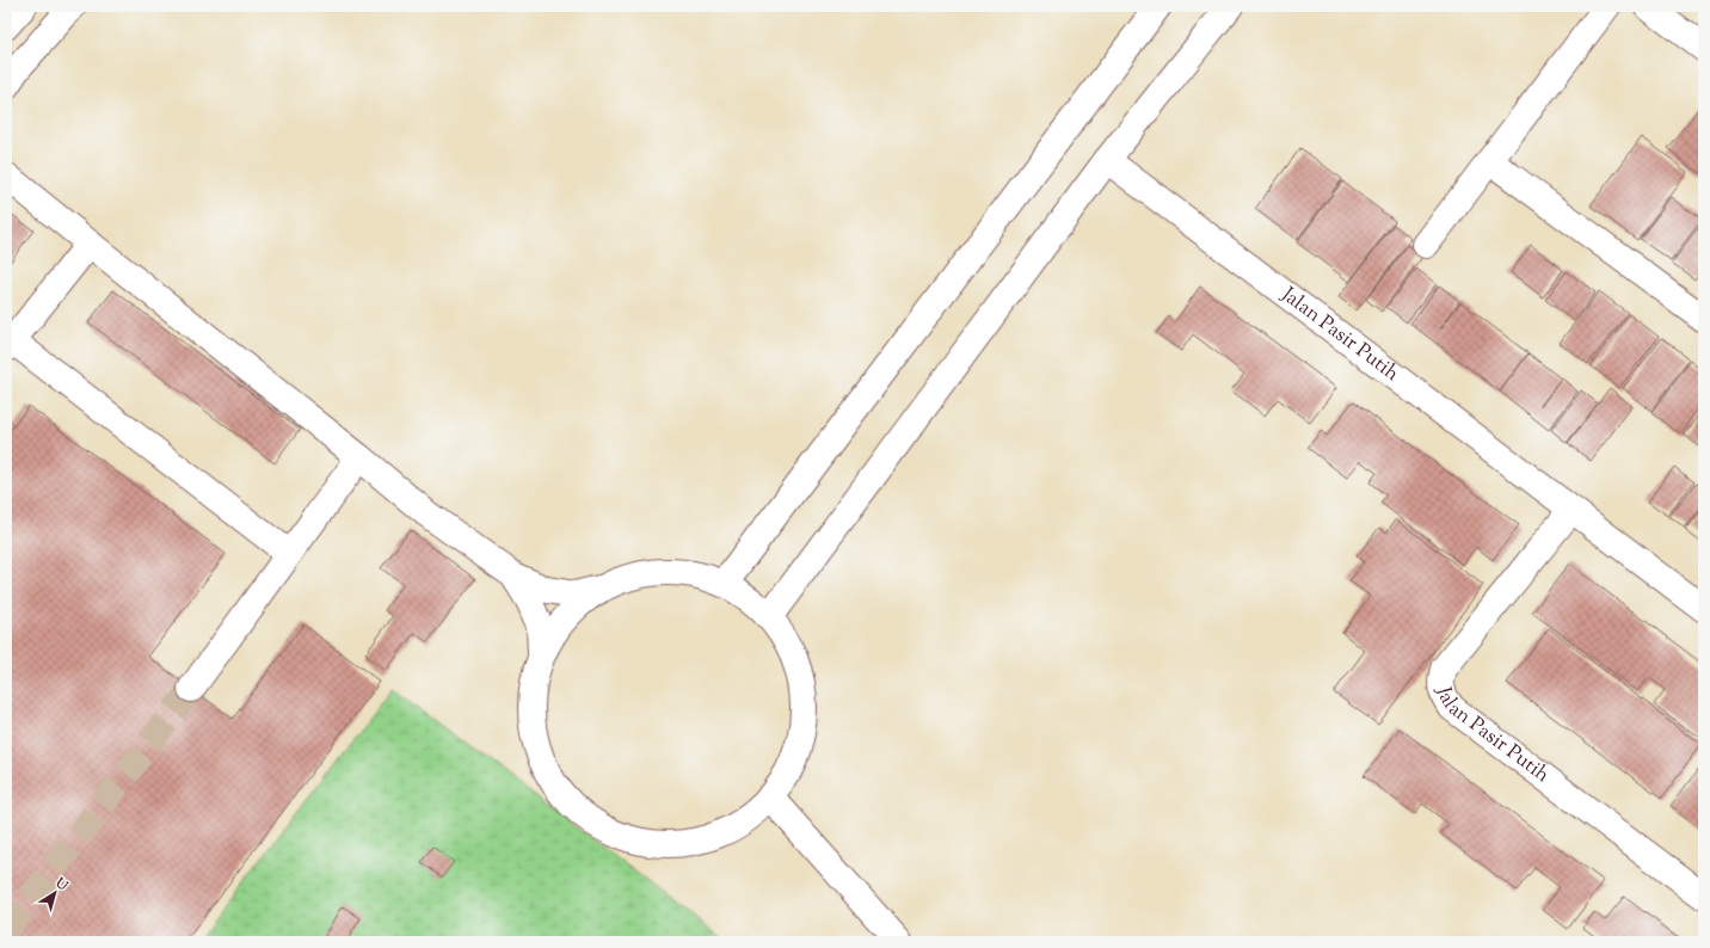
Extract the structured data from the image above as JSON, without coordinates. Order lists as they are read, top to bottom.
{
  "streets": {
    "street": ["Jalan Pasir Putih"]
  },
  "north": "top right"
}
